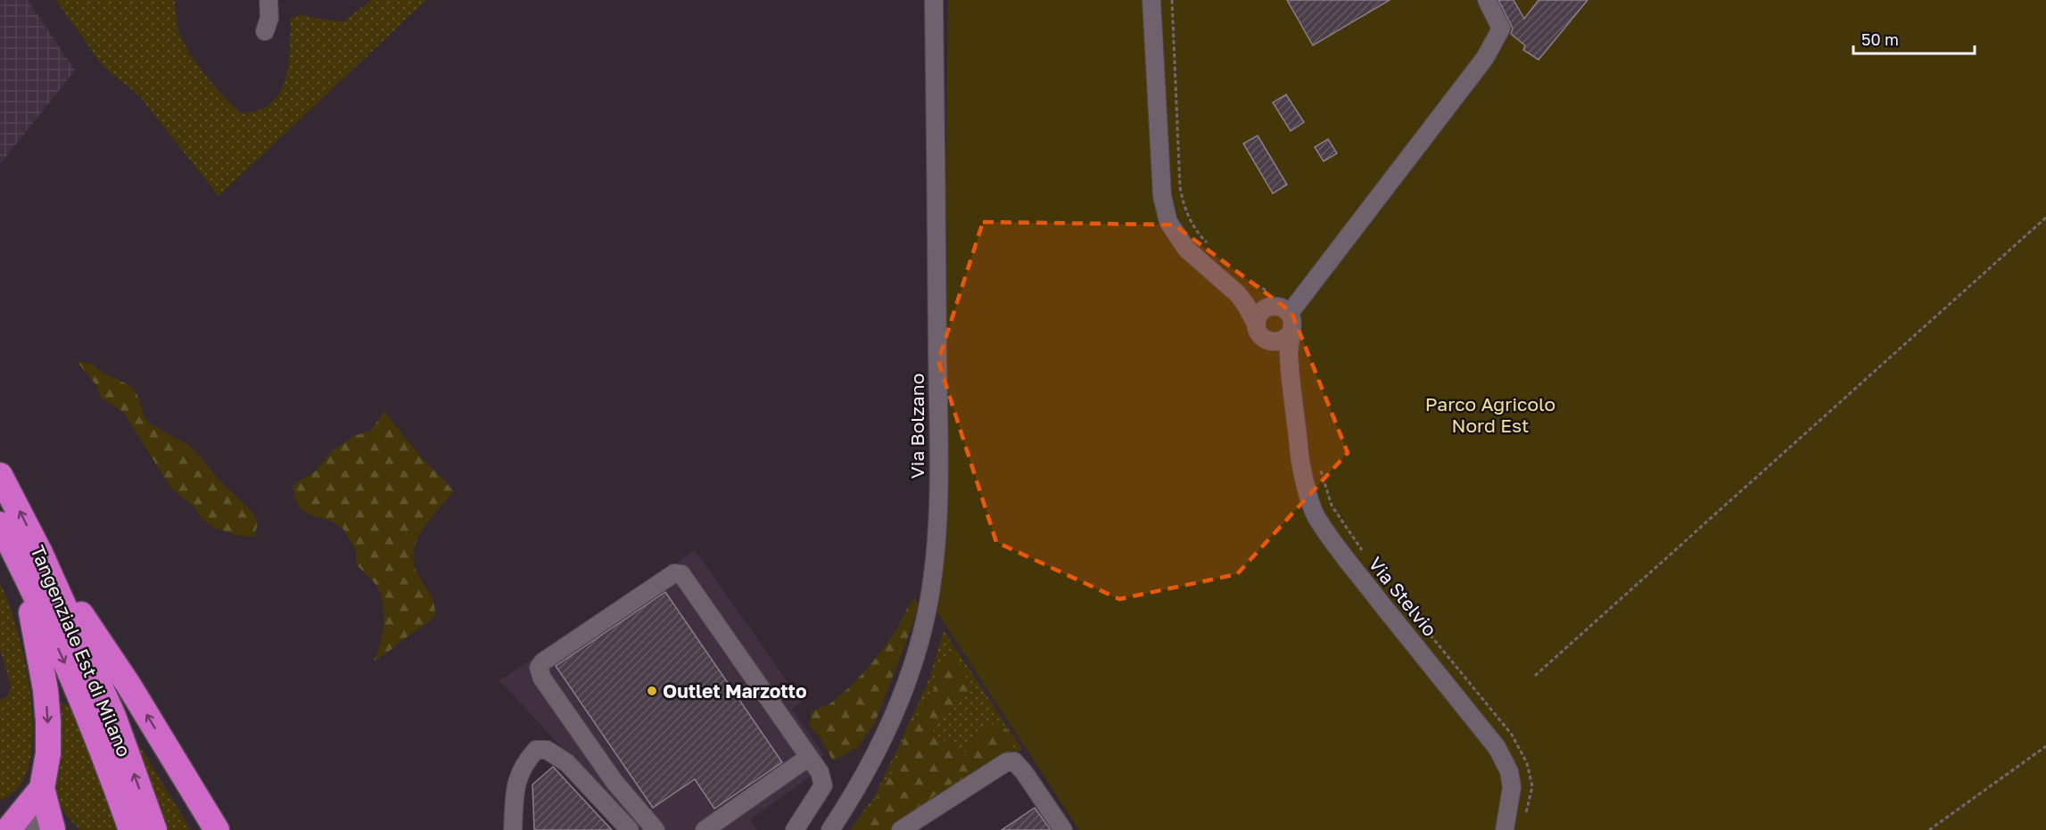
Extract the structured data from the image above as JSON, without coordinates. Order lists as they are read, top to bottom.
{
  "streets": {
    "highway": ["Tangenziale Est di Milano"],
    "street": ["Via Bolzano", "Via Stelvio"]
  },
  "parks": ["Parco Agricolo Nord Est"],
  "places": ["Outlet Marzotto"],
  "scale_bar": "50 m"
}
